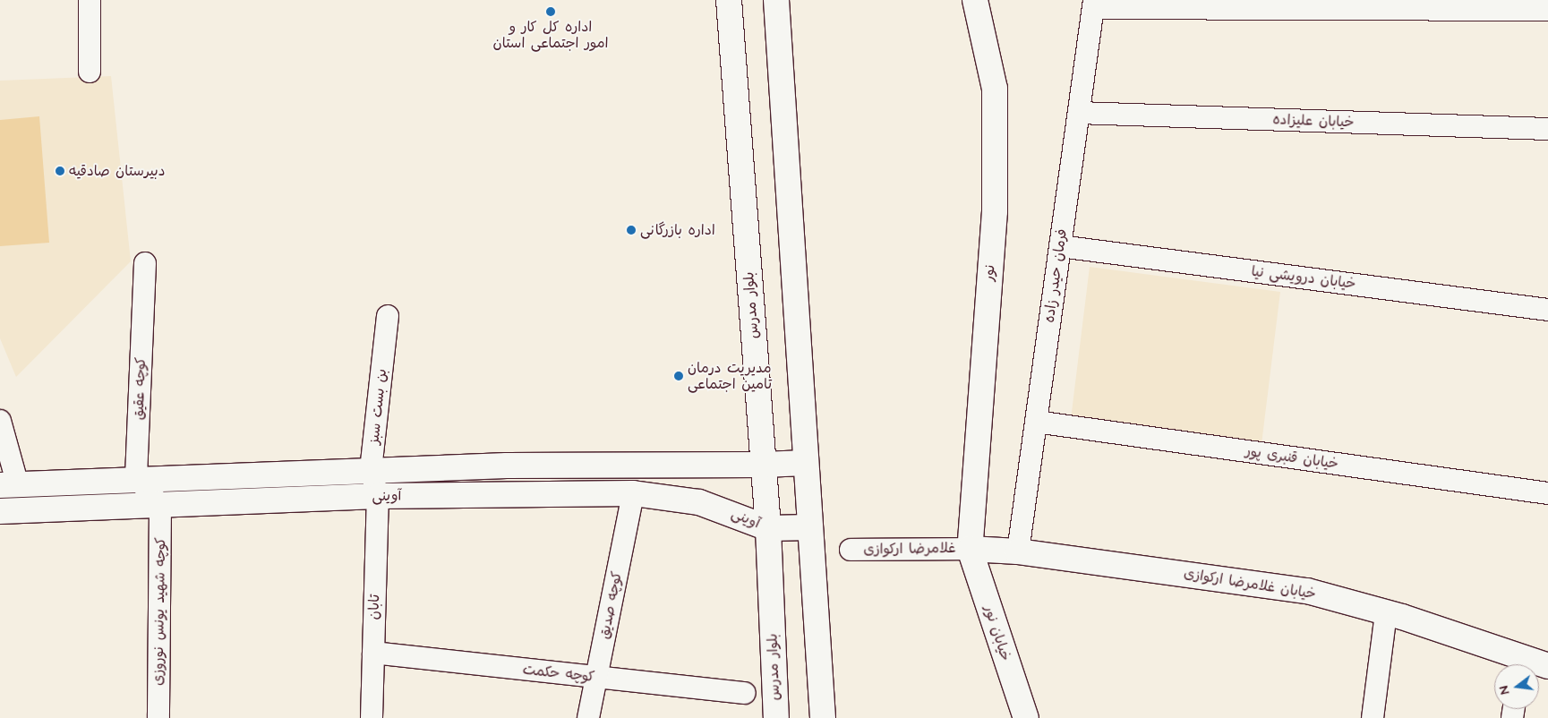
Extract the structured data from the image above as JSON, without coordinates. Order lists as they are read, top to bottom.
{
  "streets": {
    "street": [
      "خیابان علیزاده",
      "نور",
      "فرمان حیدر زاده",
      "خیابان درویشی نیا",
      "بلوار مدرس",
      "کوچه عقیق",
      "بن بست سبز",
      "خیابان قنبری پور",
      "آوینی",
      "غلامرضا ارکوازی",
      "خیابان غلامرضا ارکوازی",
      "کوچه صدیق",
      "تابان",
      "کوچه شهید یونس نوروزی",
      "خیابان نور",
      "کوچه حکمت"
    ]
  },
  "crossings": [
    ["خیابان علیزاده", "فرمان حیدر زاده"],
    ["نور", "غلامرضا ارکوازی"],
    ["نور", "خیابان غلامرضا ارکوازی"],
    ["نور", "خیابان نور"],
    ["فرمان حیدر زاده", "خیابان درویشی نیا"],
    ["فرمان حیدر زاده", "خیابان قنبری پور"],
    ["فرمان حیدر زاده", "خیابان غلامرضا ارکوازی"],
    ["بلوار مدرس", "آوینی"],
    ["کوچه عقیق", "آوینی"],
    ["بن بست سبز", "آوینی"],
    ["بن بست سبز", "تابان"],
    ["آوینی", "کوچه صدیق"],
    ["آوینی", "تابان"],
    ["آوینی", "کوچه شهید یونس نوروزی"],
    ["غلامرضا ارکوازی", "خیابان غلامرضا ارکوازی"],
    ["غلامرضا ارکوازی", "خیابان نور"],
    ["خیابان غلامرضا ارکوازی", "خیابان نور"],
    ["کوچه صدیق", "کوچه حکمت"],
    ["تابان", "کوچه حکمت"]
  ],
  "places": [
    "اداره کل کار و امور اجتماعی استان",
    "دبیرستان صادقیه",
    "اداره بازرگانی",
    "مدیریت درمان تامین اجتماعی"
  ],
  "north": "left"
}
